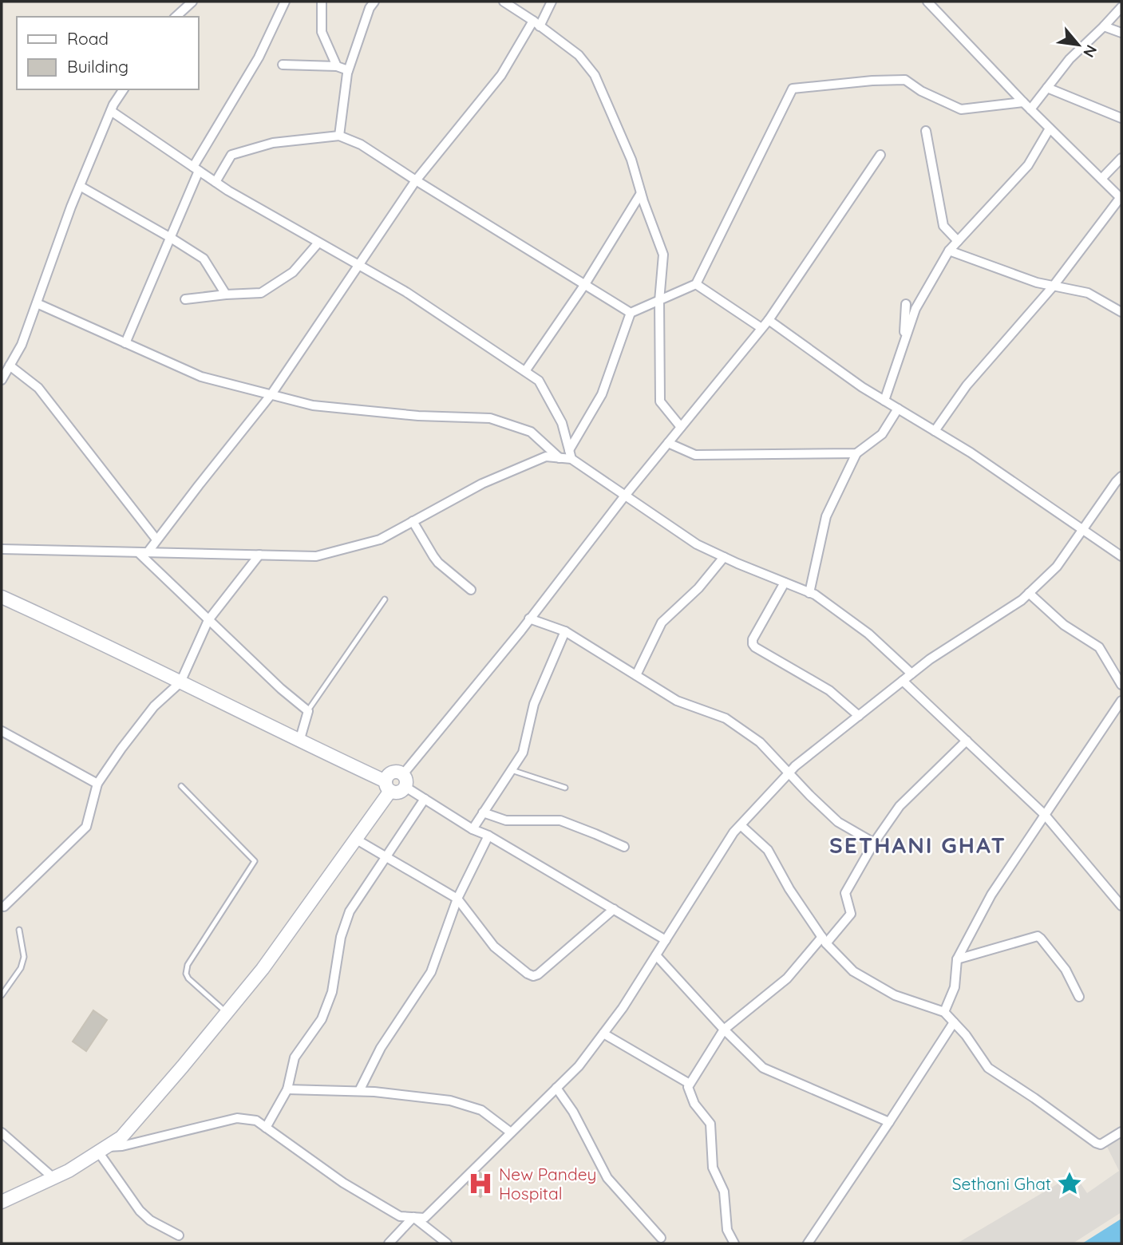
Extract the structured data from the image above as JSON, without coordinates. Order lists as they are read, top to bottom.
{
  "districts": ["SETHANI GHAT"],
  "places": {
    "hospital": ["New Pandey Hospital"],
    "place": ["Sethani Ghat"]
  },
  "legend": ["Road", "Building"],
  "north": "bottom right"
}
